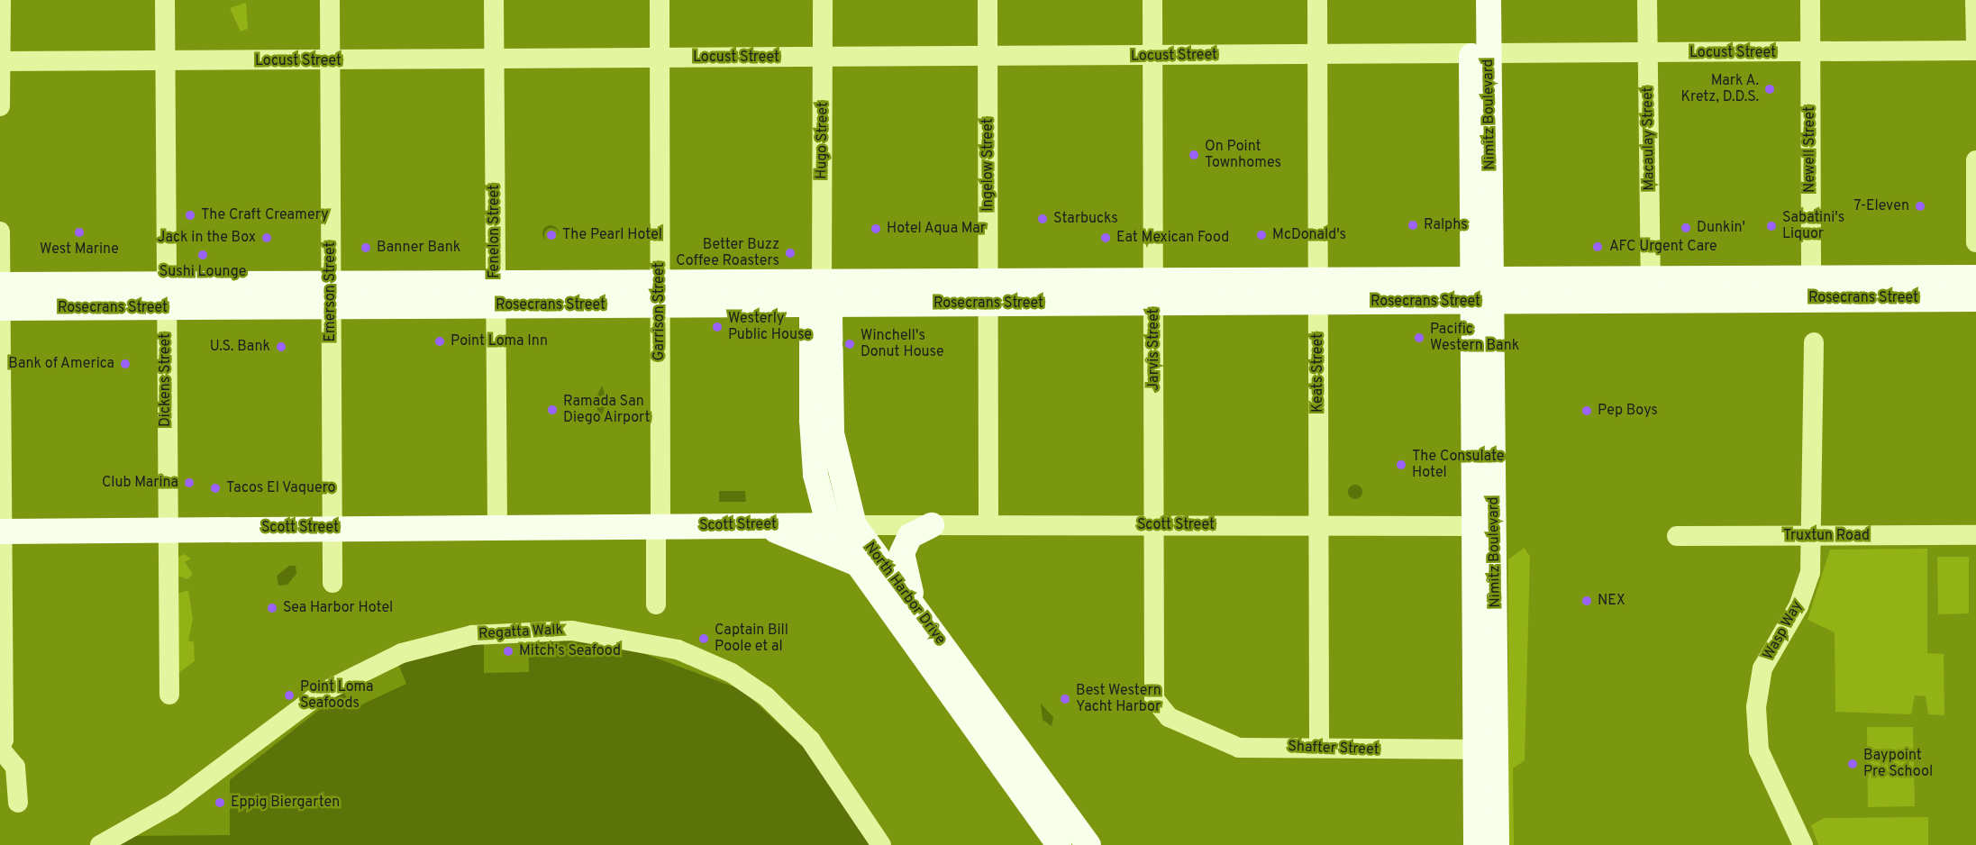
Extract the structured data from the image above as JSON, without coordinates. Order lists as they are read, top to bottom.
{
  "streets": {
    "main road": [
      "Nimitz Boulevard",
      "Rosecrans Street",
      "Scott Street",
      "North Harbor Drive"
    ],
    "street": [
      "Locust Street",
      "Macaulay Street",
      "Hugo Street",
      "Newell Street",
      "Ingelow Street",
      "Fenelon Street",
      "Emerson Street",
      "Garrison Street",
      "Jarvis Street",
      "Keats Street",
      "Dickens Street",
      "Truxtun Road",
      "Wasp Way",
      "Regatta Walk",
      "Shafter Street"
    ]
  },
  "crossings": [
    ["Locust Street", "Nimitz Boulevard"],
    ["Locust Street", "Macaulay Street"],
    ["Locust Street", "Hugo Street"],
    ["Locust Street", "Newell Street"],
    ["Locust Street", "Ingelow Street"],
    ["Locust Street", "Fenelon Street"],
    ["Locust Street", "Emerson Street"],
    ["Locust Street", "Garrison Street"],
    ["Locust Street", "Jarvis Street"],
    ["Locust Street", "Keats Street"],
    ["Locust Street", "Dickens Street"],
    ["Nimitz Boulevard", "Rosecrans Street"],
    ["Nimitz Boulevard", "Scott Street"],
    ["Nimitz Boulevard", "Shafter Street"],
    ["Macaulay Street", "Rosecrans Street"],
    ["Hugo Street", "Rosecrans Street"],
    ["Hugo Street", "North Harbor Drive"],
    ["Newell Street", "Rosecrans Street"],
    ["Ingelow Street", "Rosecrans Street"],
    ["Ingelow Street", "Scott Street"],
    ["Fenelon Street", "Rosecrans Street"],
    ["Fenelon Street", "Scott Street"],
    ["Emerson Street", "Rosecrans Street"],
    ["Emerson Street", "Scott Street"],
    ["Rosecrans Street", "Garrison Street"],
    ["Rosecrans Street", "Jarvis Street"],
    ["Rosecrans Street", "Keats Street"],
    ["Rosecrans Street", "Dickens Street"],
    ["Rosecrans Street", "North Harbor Drive"],
    ["Garrison Street", "Scott Street"],
    ["Jarvis Street", "Scott Street"],
    ["Jarvis Street", "Shafter Street"],
    ["Keats Street", "Scott Street"],
    ["Keats Street", "Shafter Street"],
    ["Dickens Street", "Scott Street"],
    ["Scott Street", "North Harbor Drive"],
    ["Truxtun Road", "Wasp Way"]
  ],
  "places": [
    "Mark A. Kretz, D.D.S.",
    "On Point Townhomes",
    "7-Eleven",
    "The Craft Creamery",
    "Starbucks",
    "Ralphs",
    "Sabatini's Liquor",
    "Dunkin'",
    "Hotel Aqua Mar",
    "West Marine",
    "The Pearl Hotel",
    "McDonald's",
    "Jack in the Box",
    "Eat Mexican Food",
    "AFC Urgent Care",
    "Banner Bank",
    "Better Buzz Coffee Roasters",
    "Sushi Lounge",
    "Westerly Public House",
    "Pacific Western Bank",
    "Point Loma Inn",
    "Winchell's Donut House",
    "U.S. Bank",
    "Bank of America",
    "Ramada San Diego Airport",
    "Pep Boys",
    "The Consulate Hotel",
    "Club Marina",
    "Tacos El Vaquero",
    "NEX",
    "Sea Harbor Hotel",
    "Captain Bill Poole et al",
    "Mitch's Seafood",
    "Point Loma Seafoods",
    "Best Western Yacht Harbor",
    "Baypoint Pre School",
    "Eppig Biergarten"
  ]
}
